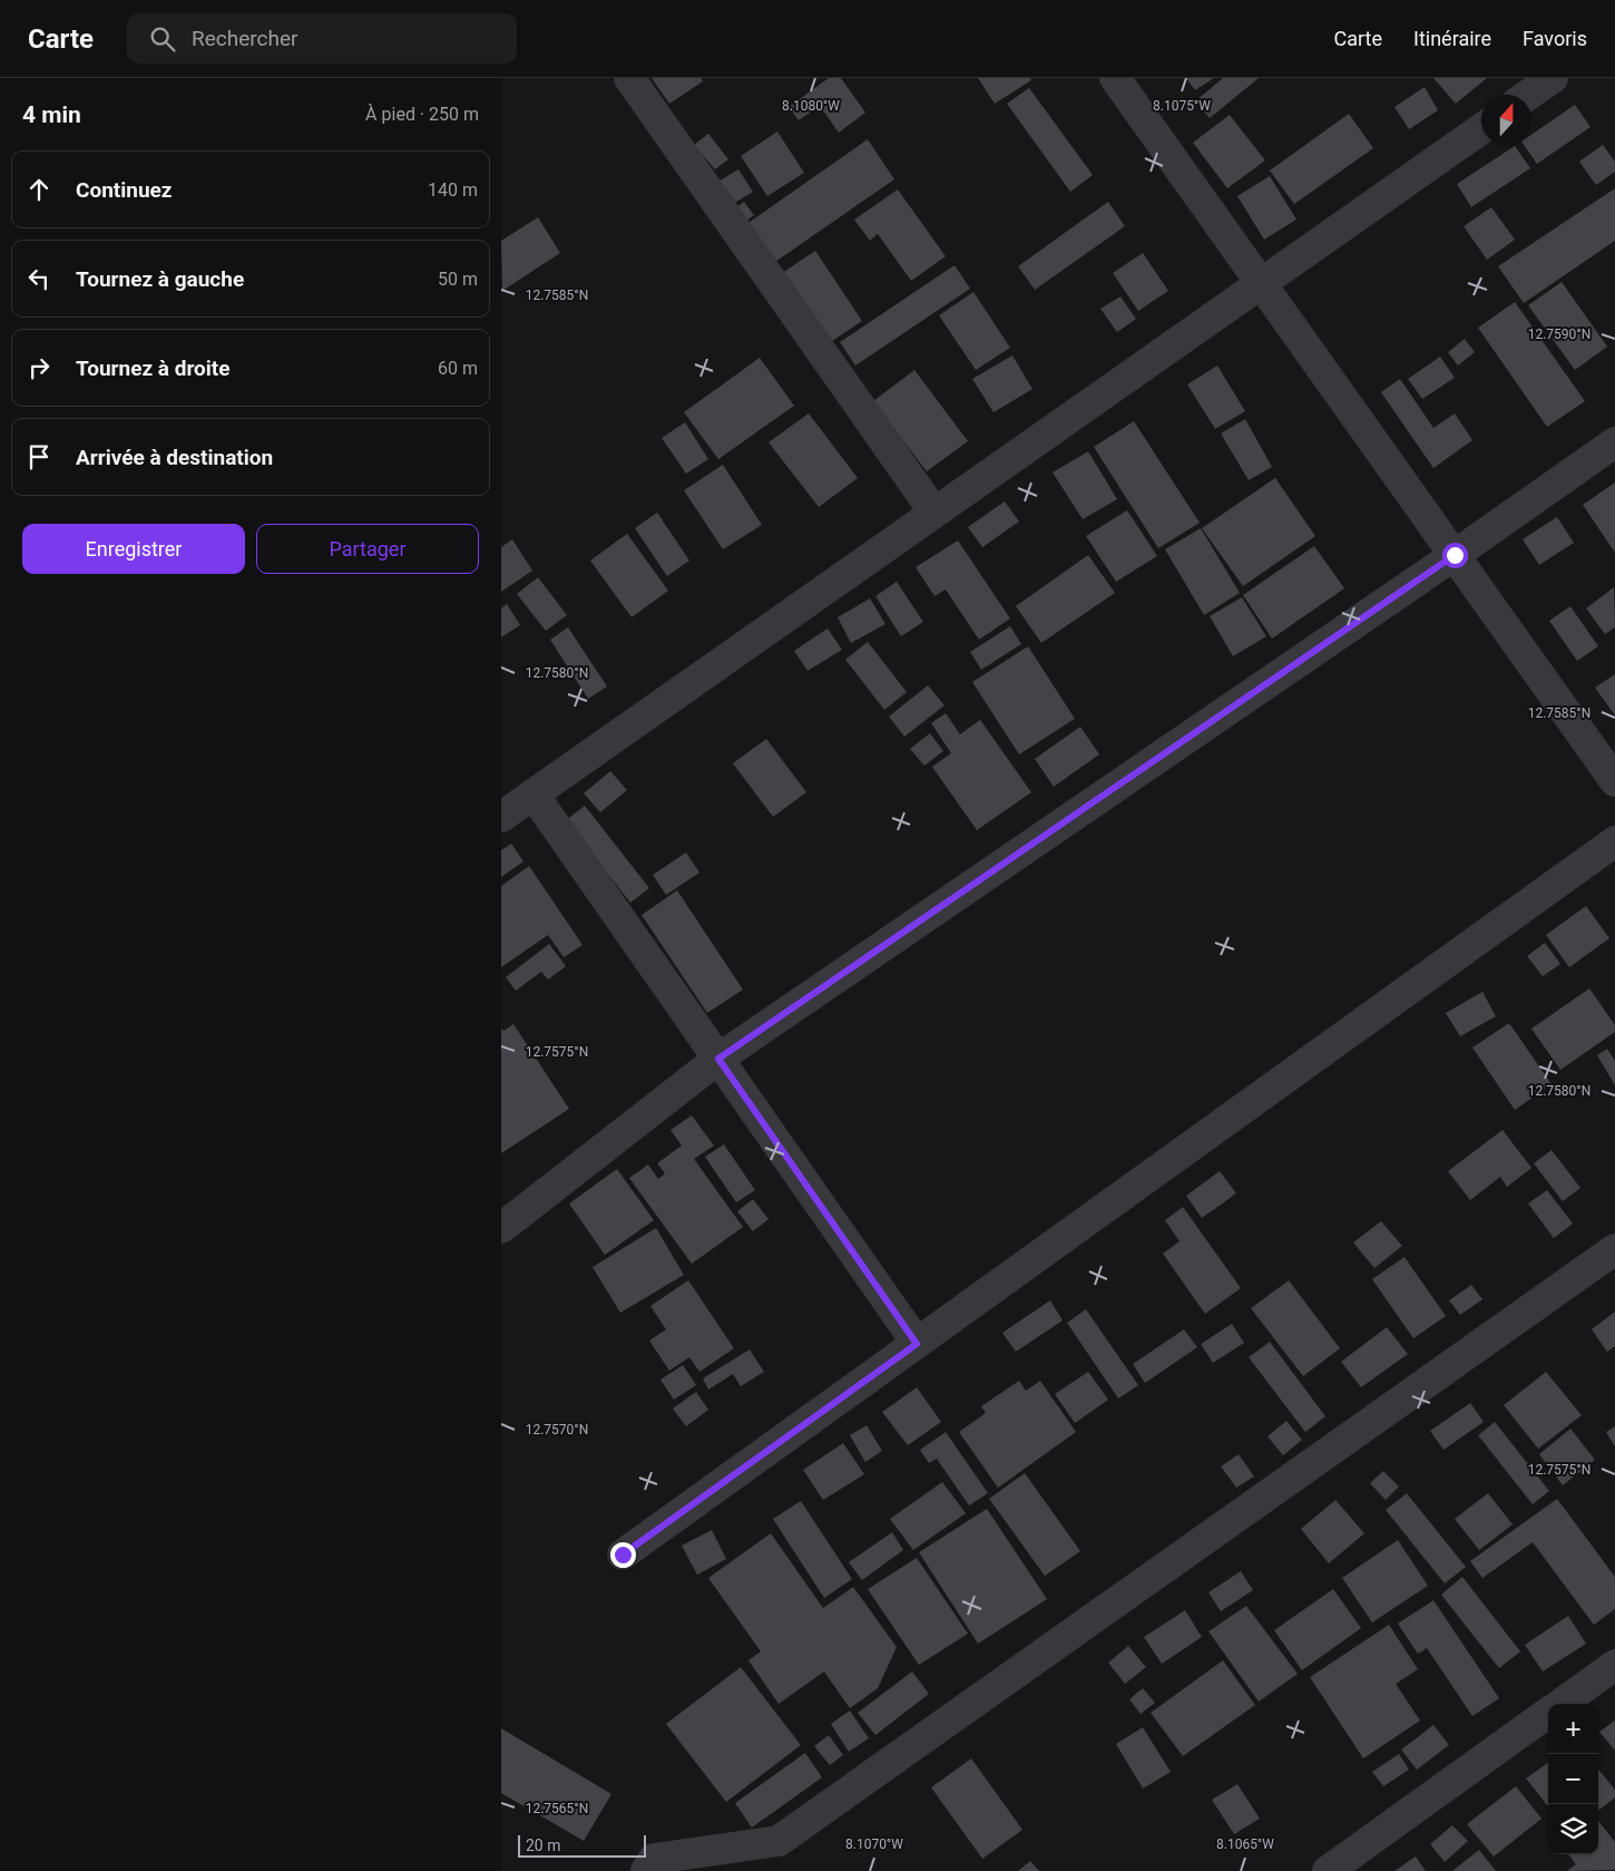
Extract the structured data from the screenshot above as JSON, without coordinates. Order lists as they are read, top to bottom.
{
  "scale_bar": "20 m",
  "north": "top",
  "page": {
    "header": "Carte",
    "search": "Rechercher",
    "nav": ["Carte", "Itinéraire", "Favoris"],
    "heading": ["4 min", "À pied · 250 m"],
    "list": [
      ["Continuez", "140 m"],
      ["Tournez à gauche", "50 m"],
      ["Tournez à droite", "60 m"],
      "Arrivée à destination"
    ],
    "buttons": ["Enregistrer", "Partager"],
    "map_buttons": ["+", "−"],
    "scale": "20 m"
  },
  "coordinates": [
    "8.1080°W",
    "8.1075°W",
    "12.7585°N",
    "12.7590°N",
    "12.7580°N",
    "12.7575°N",
    "12.7570°N",
    "12.7565°N",
    "8.1070°W",
    "8.1065°W"
  ]
}
